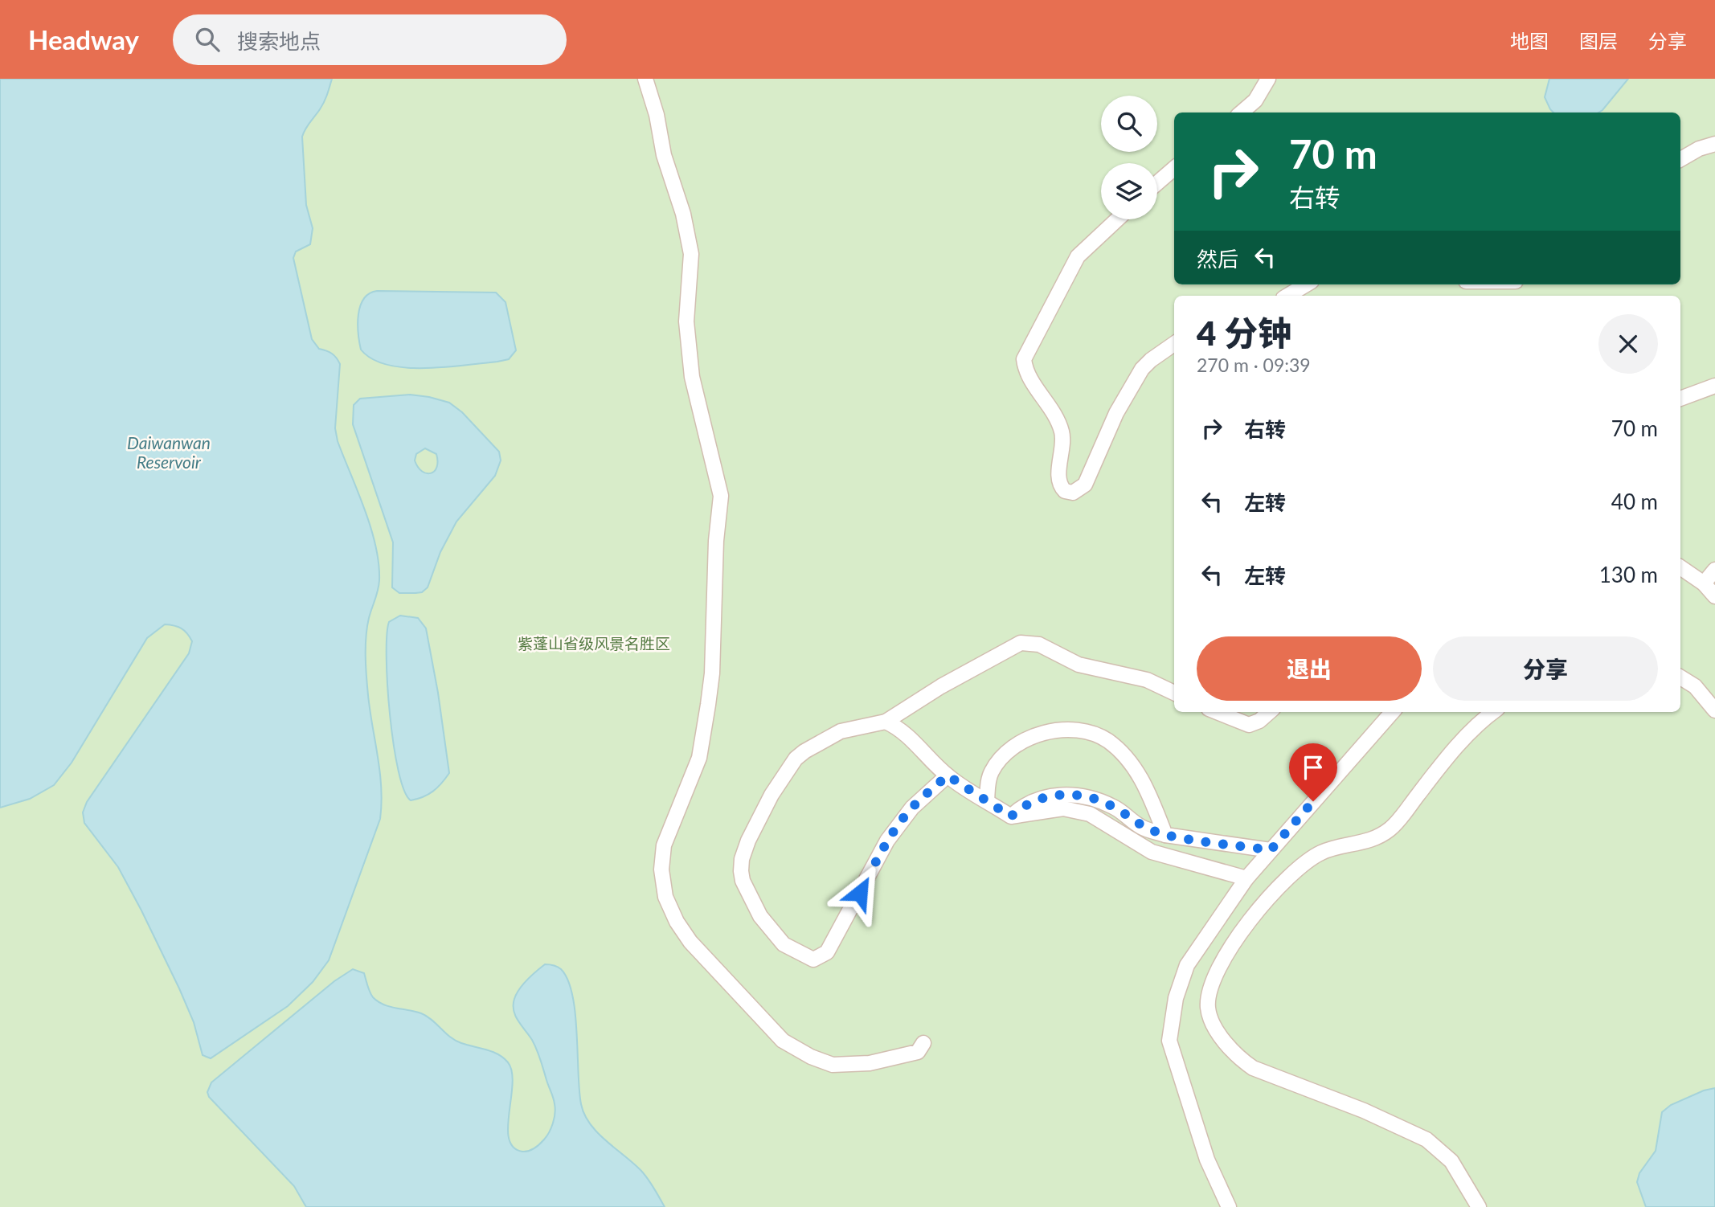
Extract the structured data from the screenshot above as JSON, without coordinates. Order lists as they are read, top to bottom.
{
  "water": ["Daiwanwan Reservoir"],
  "parks": ["紫蓬山省级风景名胜区"],
  "page": {
    "header": "Headway",
    "search": "搜索地点",
    "nav": ["地图", "图层", "分享"],
    "turn": ["70 m", "右转"],
    "then": "然后",
    "heading": ["4 分钟", "270 m · 09:39"],
    "list": [
      {
        "name": "右转",
        "value": "70 m"
      },
      {
        "name": "左转",
        "value": "40 m"
      },
      {
        "name": "左转",
        "value": "130 m"
      }
    ],
    "buttons": ["退出", "分享"]
  }
}
